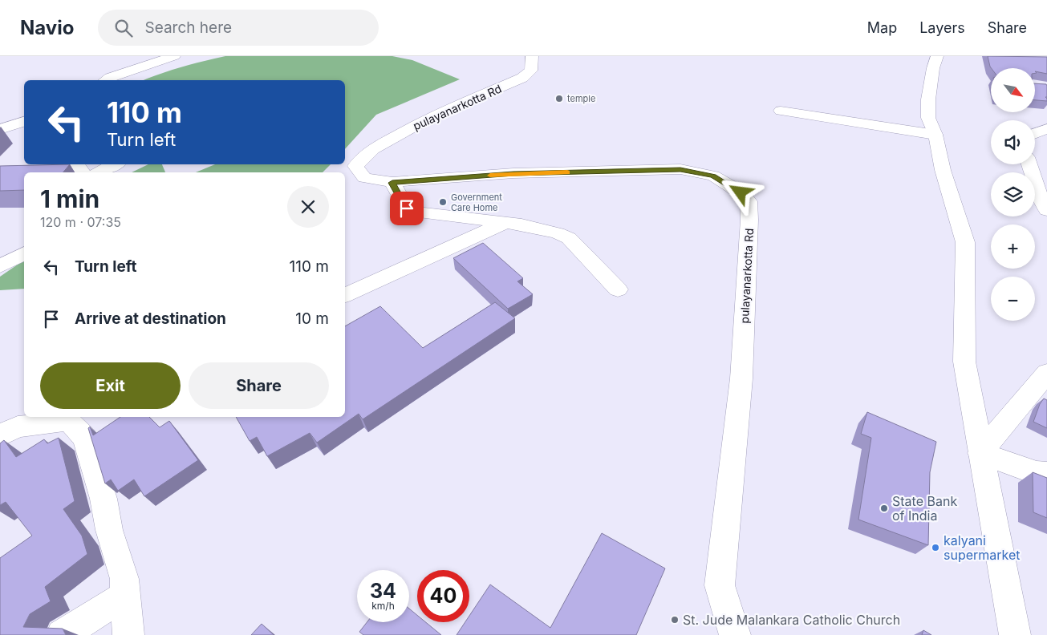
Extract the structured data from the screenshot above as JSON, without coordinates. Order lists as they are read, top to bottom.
{
  "streets": {
    "street": ["pulayanarkotta Rd"]
  },
  "places": [
    "temple",
    "Government Care Home",
    "State Bank of India",
    "kalyani supermarket",
    "St. Jude Malankara Catholic Church"
  ],
  "north": "bottom right",
  "page": {
    "header": "Navio",
    "search": "Search here",
    "nav": ["Map", "Layers", "Share"],
    "map_buttons": ["+", "−"],
    "turn": ["110 m", "Turn left"],
    "heading": ["1 min", "120 m · 07:35"],
    "list": [
      {
        "name": "Turn left",
        "value": "110 m"
      },
      {
        "name": "Arrive at destination",
        "value": "10 m"
      }
    ],
    "buttons": ["Exit", "Share"],
    "speed": "34 km/h",
    "limit": "40"
  }
}
